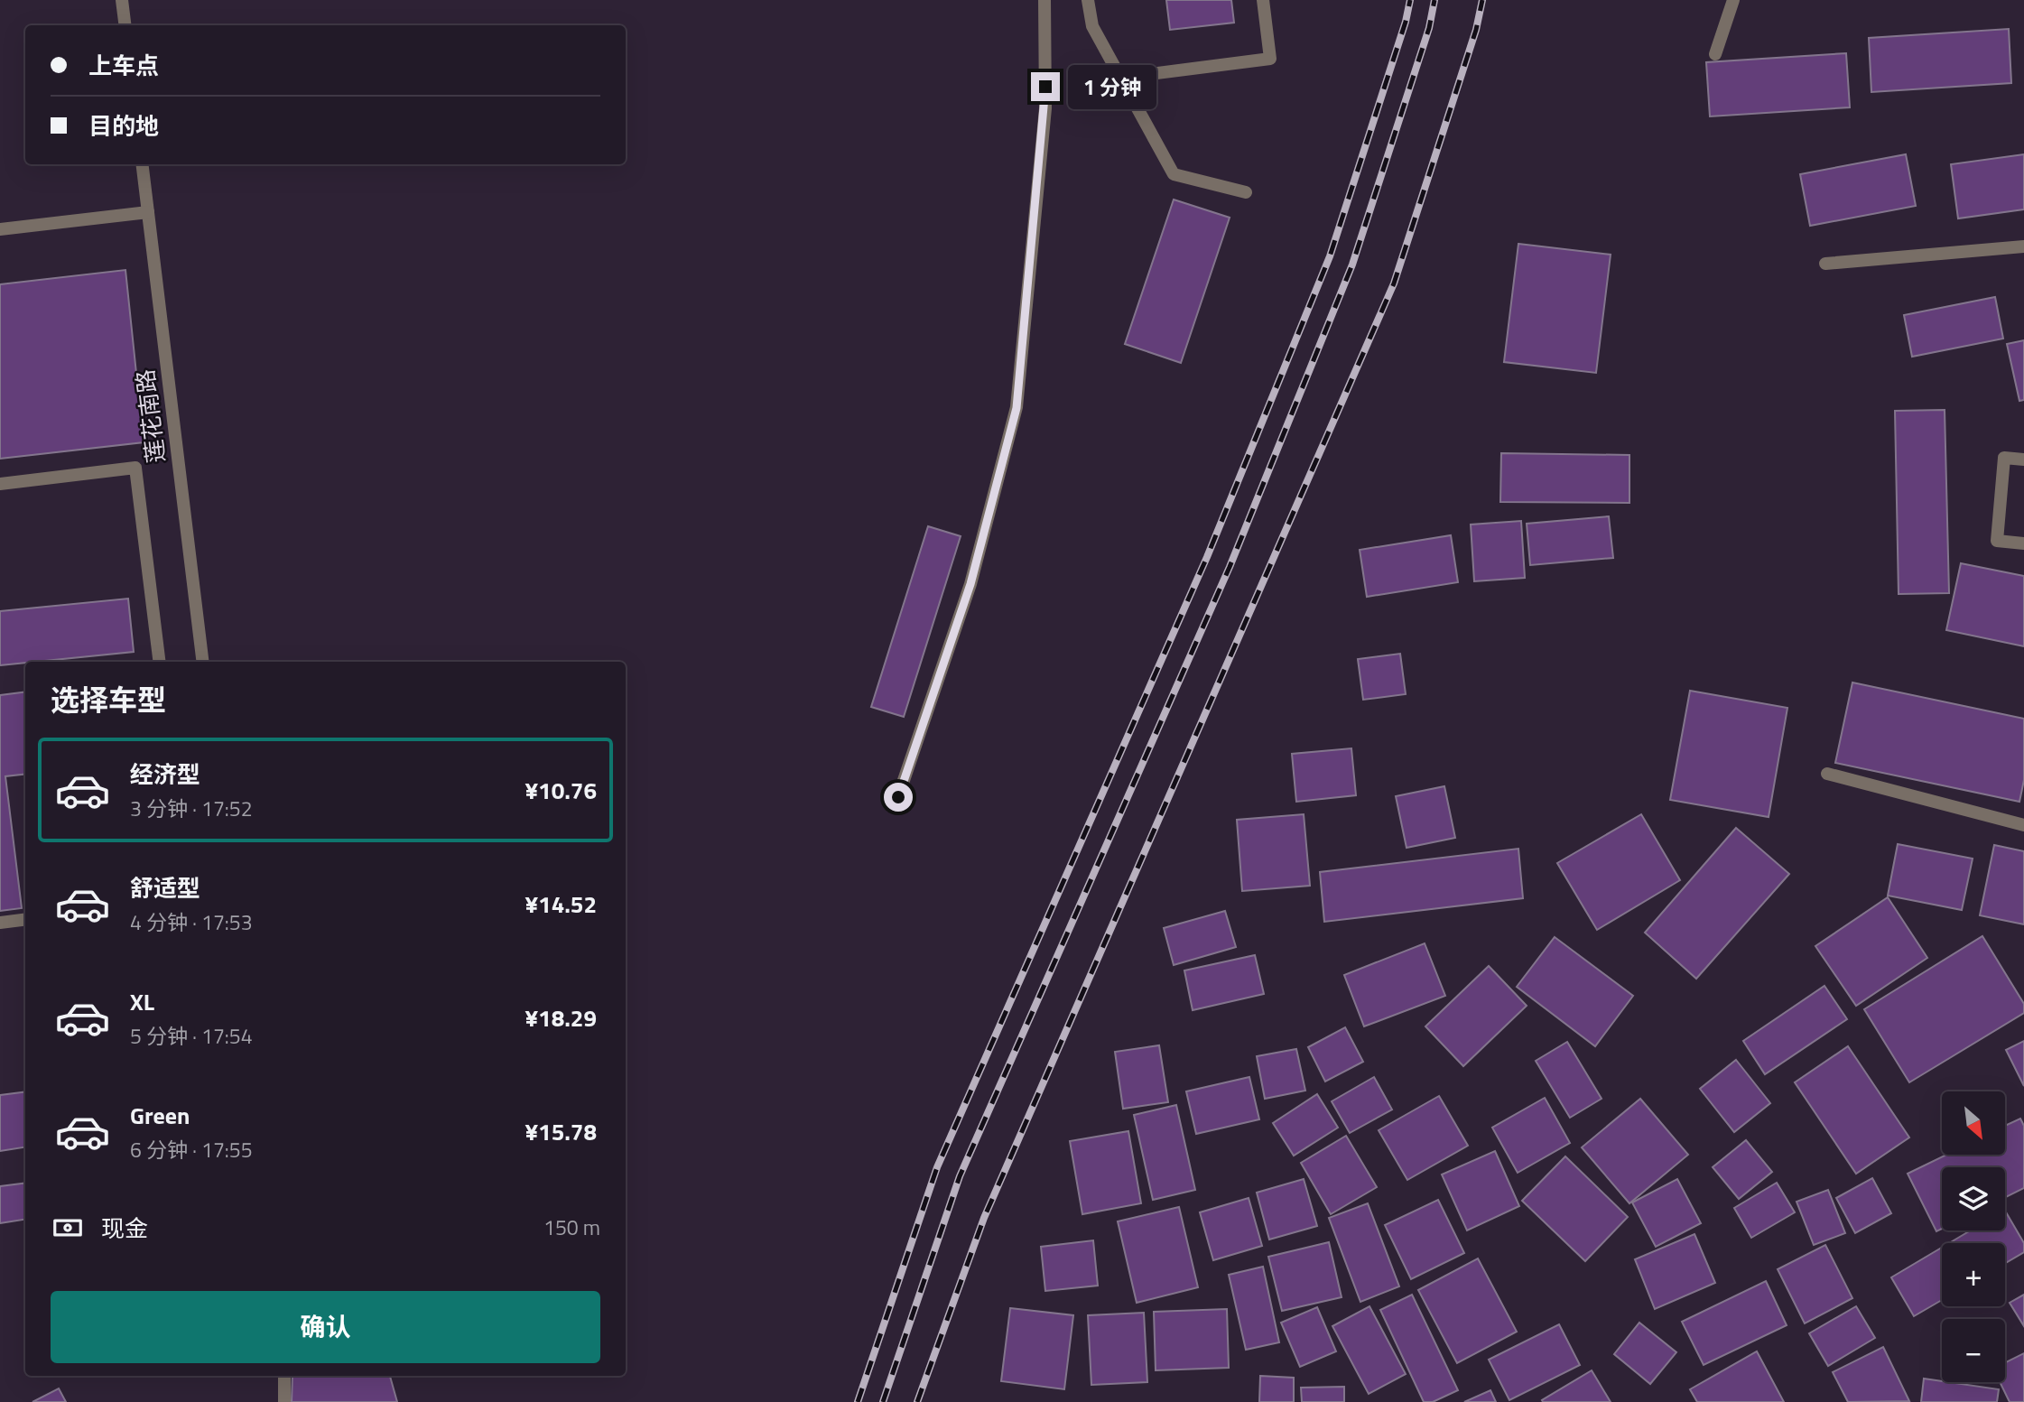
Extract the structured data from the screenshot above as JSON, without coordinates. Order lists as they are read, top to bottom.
{
  "streets": {
    "street": ["莲花南路"]
  },
  "north": "bottom right",
  "page": {
    "banner": ["上车点", "目的地"],
    "bubble": "1 分钟",
    "heading": "选择车型",
    "list": [
      {
        "name": "经济型",
        "note": "3 分钟 · 17:52",
        "value": "¥10.76"
      },
      {
        "name": "舒适型",
        "note": "4 分钟 · 17:53",
        "value": "¥14.52"
      },
      {
        "name": "XL",
        "note": "5 分钟 · 17:54",
        "value": "¥18.29"
      },
      {
        "name": "Green",
        "note": "6 分钟 · 17:55",
        "value": "¥15.78"
      }
    ],
    "map_buttons": ["+", "−"],
    "pay": ["现金", "150 m"],
    "buttons": "确认"
  }
}
